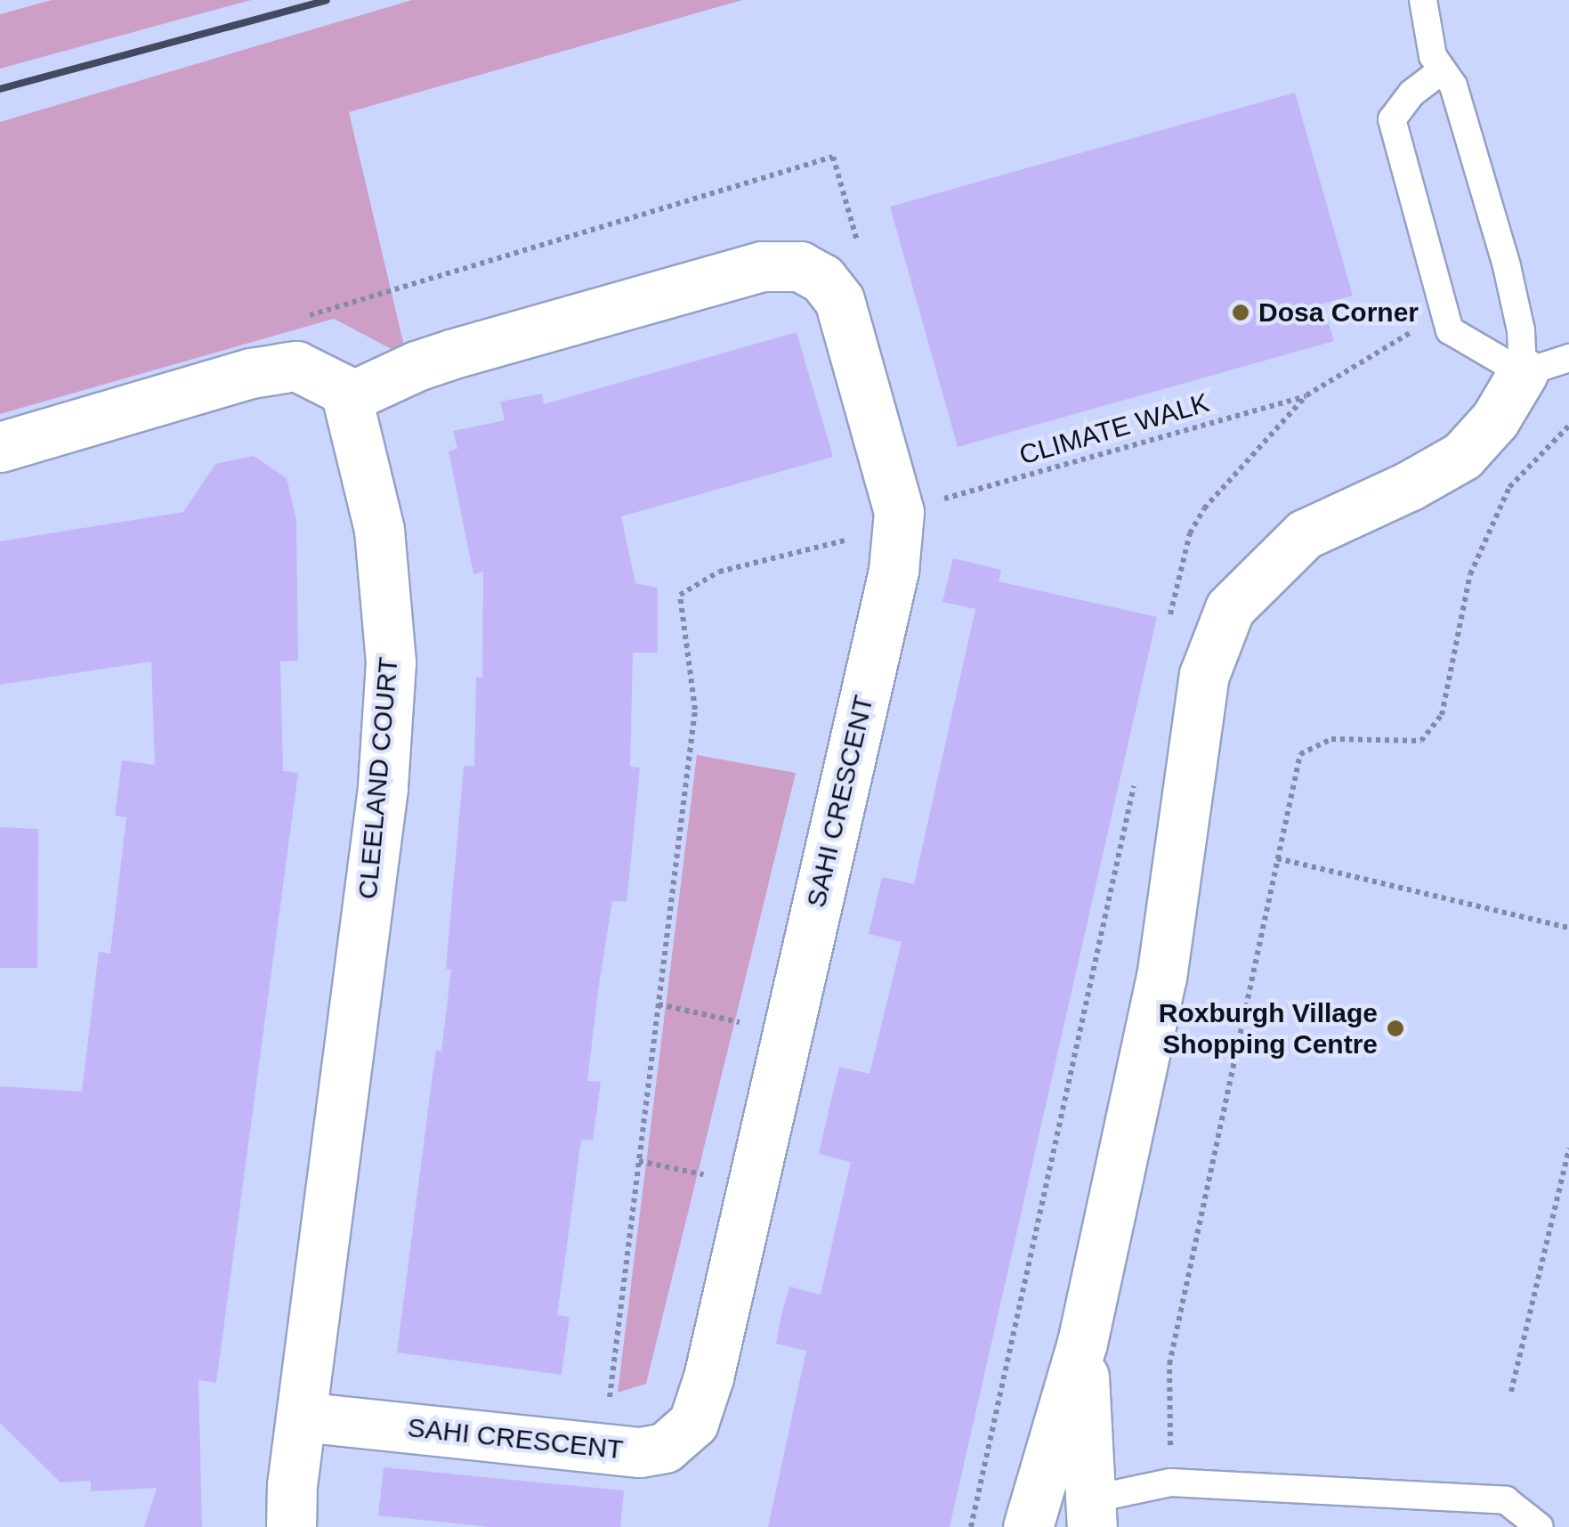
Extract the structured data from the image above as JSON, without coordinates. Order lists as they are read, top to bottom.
{
  "streets": {
    "street": ["CLEELAND COURT", "SAHI CRESCENT"],
    "path": ["CLIMATE WALK"]
  },
  "crossings": [
    ["CLEELAND COURT", "SAHI CRESCENT"]
  ],
  "places": ["Dosa Corner", "Roxburgh Village Shopping Centre"]
}
